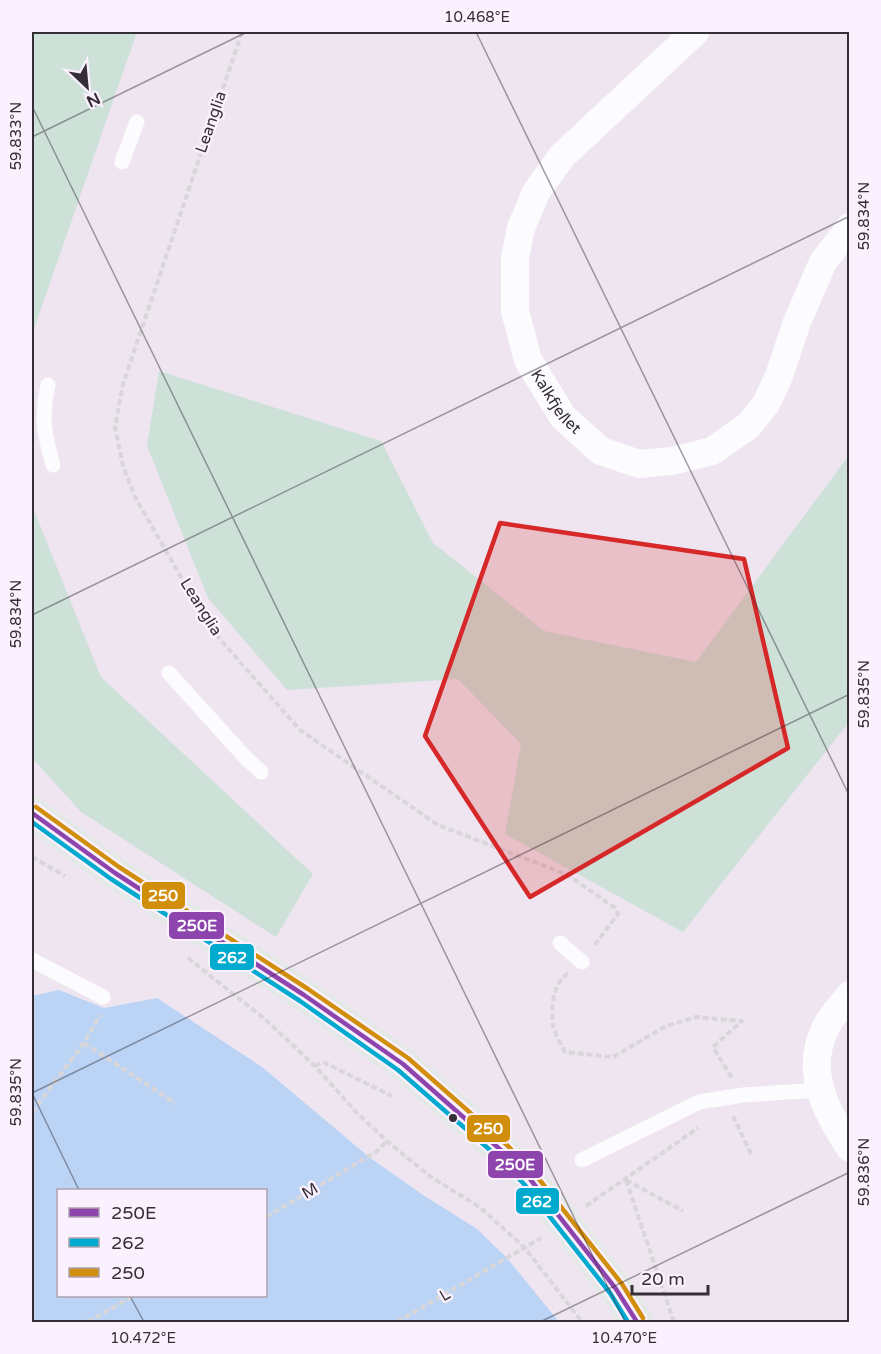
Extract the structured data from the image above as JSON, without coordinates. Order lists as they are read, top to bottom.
{
  "streets": {
    "street": ["Kalkfjellet"],
    "path": ["Leanglia", "M", "L"]
  },
  "lines": ["transit line 250", "transit line 250E", "transit line 262"],
  "legend": ["250E", "262", "250"],
  "scale_bar": "20 m",
  "north": "bottom right",
  "coordinates": [
    "10.468°E",
    "59.833°N",
    "59.834°N",
    "59.835°N",
    "59.836°N",
    "10.472°E",
    "10.470°E"
  ]
}
